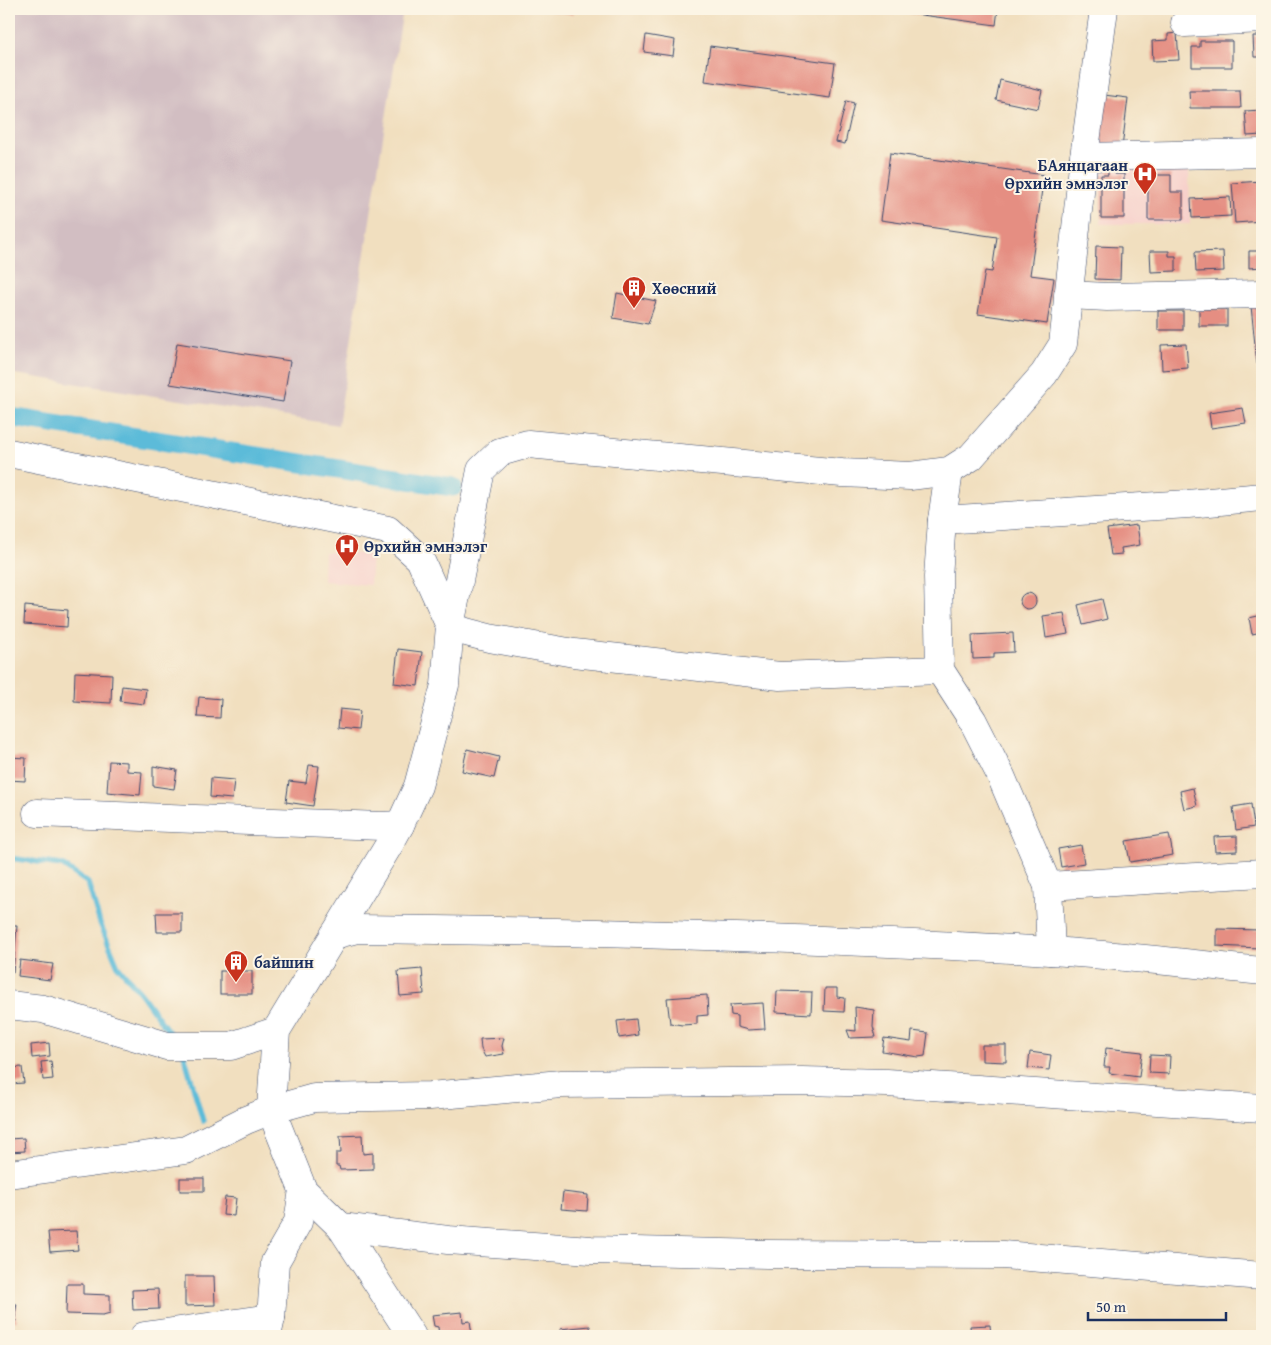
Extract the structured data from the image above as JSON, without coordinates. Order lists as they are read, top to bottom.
{
  "places": {
    "hospital": ["БАянцагаан Өрхийн эмнэлэг", "Өрхийн эмнэлэг"],
    "building": ["Хөөсний", "байшин"]
  },
  "scale_bar": "50 m"
}
